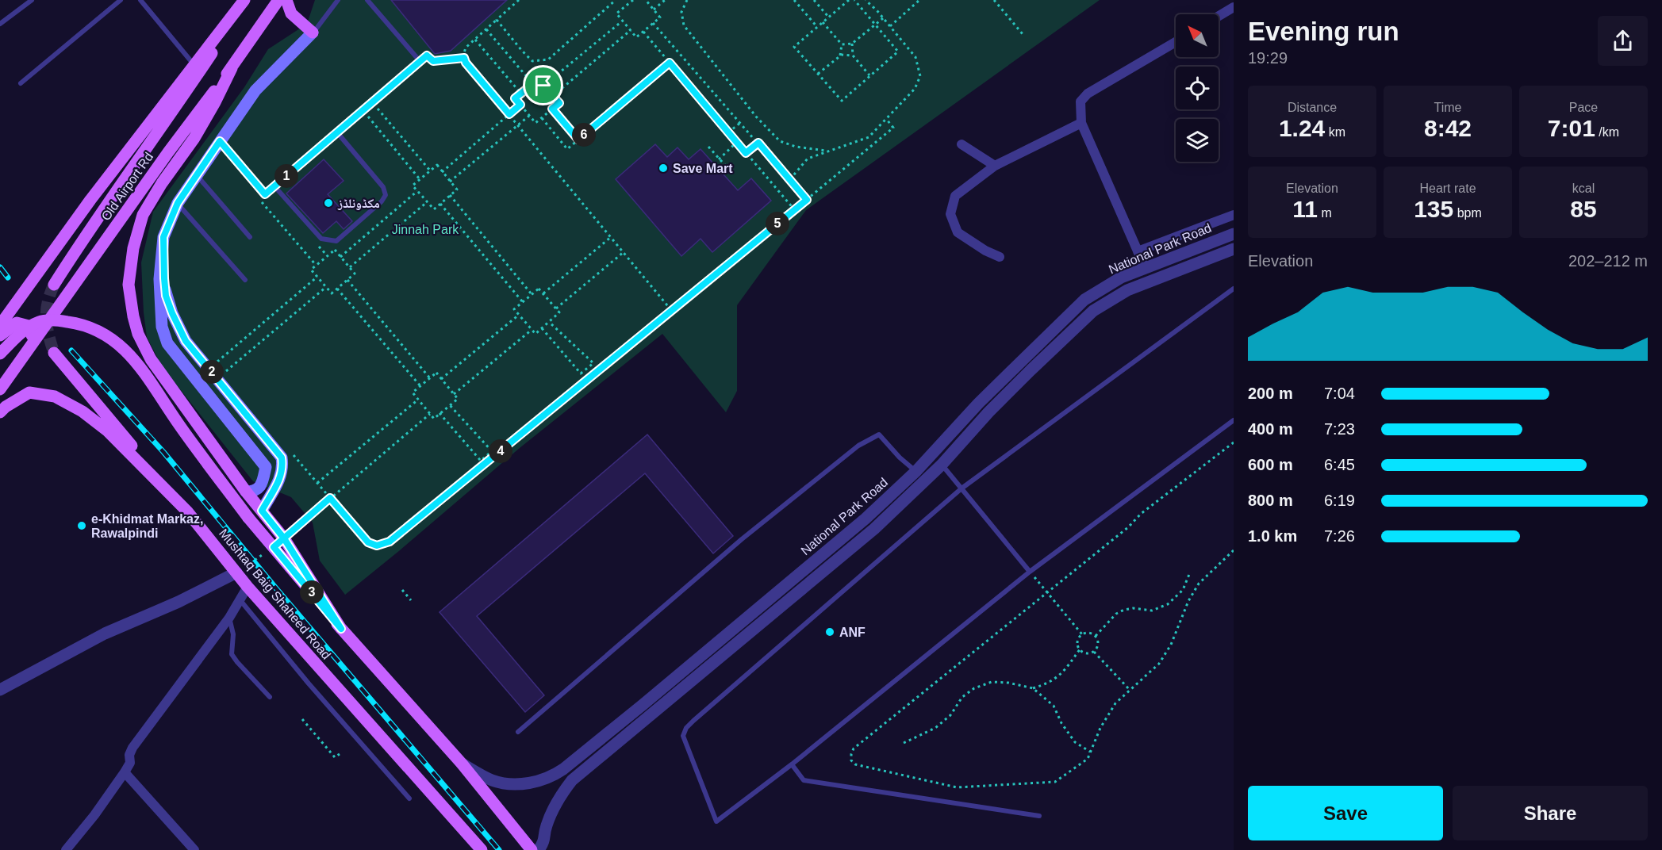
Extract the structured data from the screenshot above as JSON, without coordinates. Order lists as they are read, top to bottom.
{
  "streets": {
    "main road": ["Old Airport Rd", "Mushtaq Baig Shaheed Road"],
    "street": ["National Park Road"]
  },
  "parks": ["Jinnah Park"],
  "places": [
    "Save Mart",
    "مکڈونلڈز",
    "e-Khidmat Markaz, Rawalpindi",
    "ANF"
  ],
  "north": "top left",
  "page": {
    "heading": ["Evening run", "19:29"],
    "stats": [
      ["Distance", "1.24 km"],
      ["Time", "8:42"],
      ["Pace", "7:01 /km"],
      ["Elevation", "11 m"],
      ["Heart rate", "135 bpm"],
      ["kcal", "85"]
    ],
    "pins": [
      "6",
      "1",
      "5",
      "2",
      "4",
      "3"
    ],
    "chart": ["Elevation", "202–212 m"],
    "list": [
      {
        "name": "200 m",
        "note": "7:04"
      },
      {
        "name": "400 m",
        "note": "7:23"
      },
      {
        "name": "600 m",
        "note": "6:45"
      },
      {
        "name": "800 m",
        "note": "6:19"
      },
      {
        "name": "1.0 km",
        "note": "7:26"
      }
    ],
    "buttons": ["Save", "Share"]
  }
}
